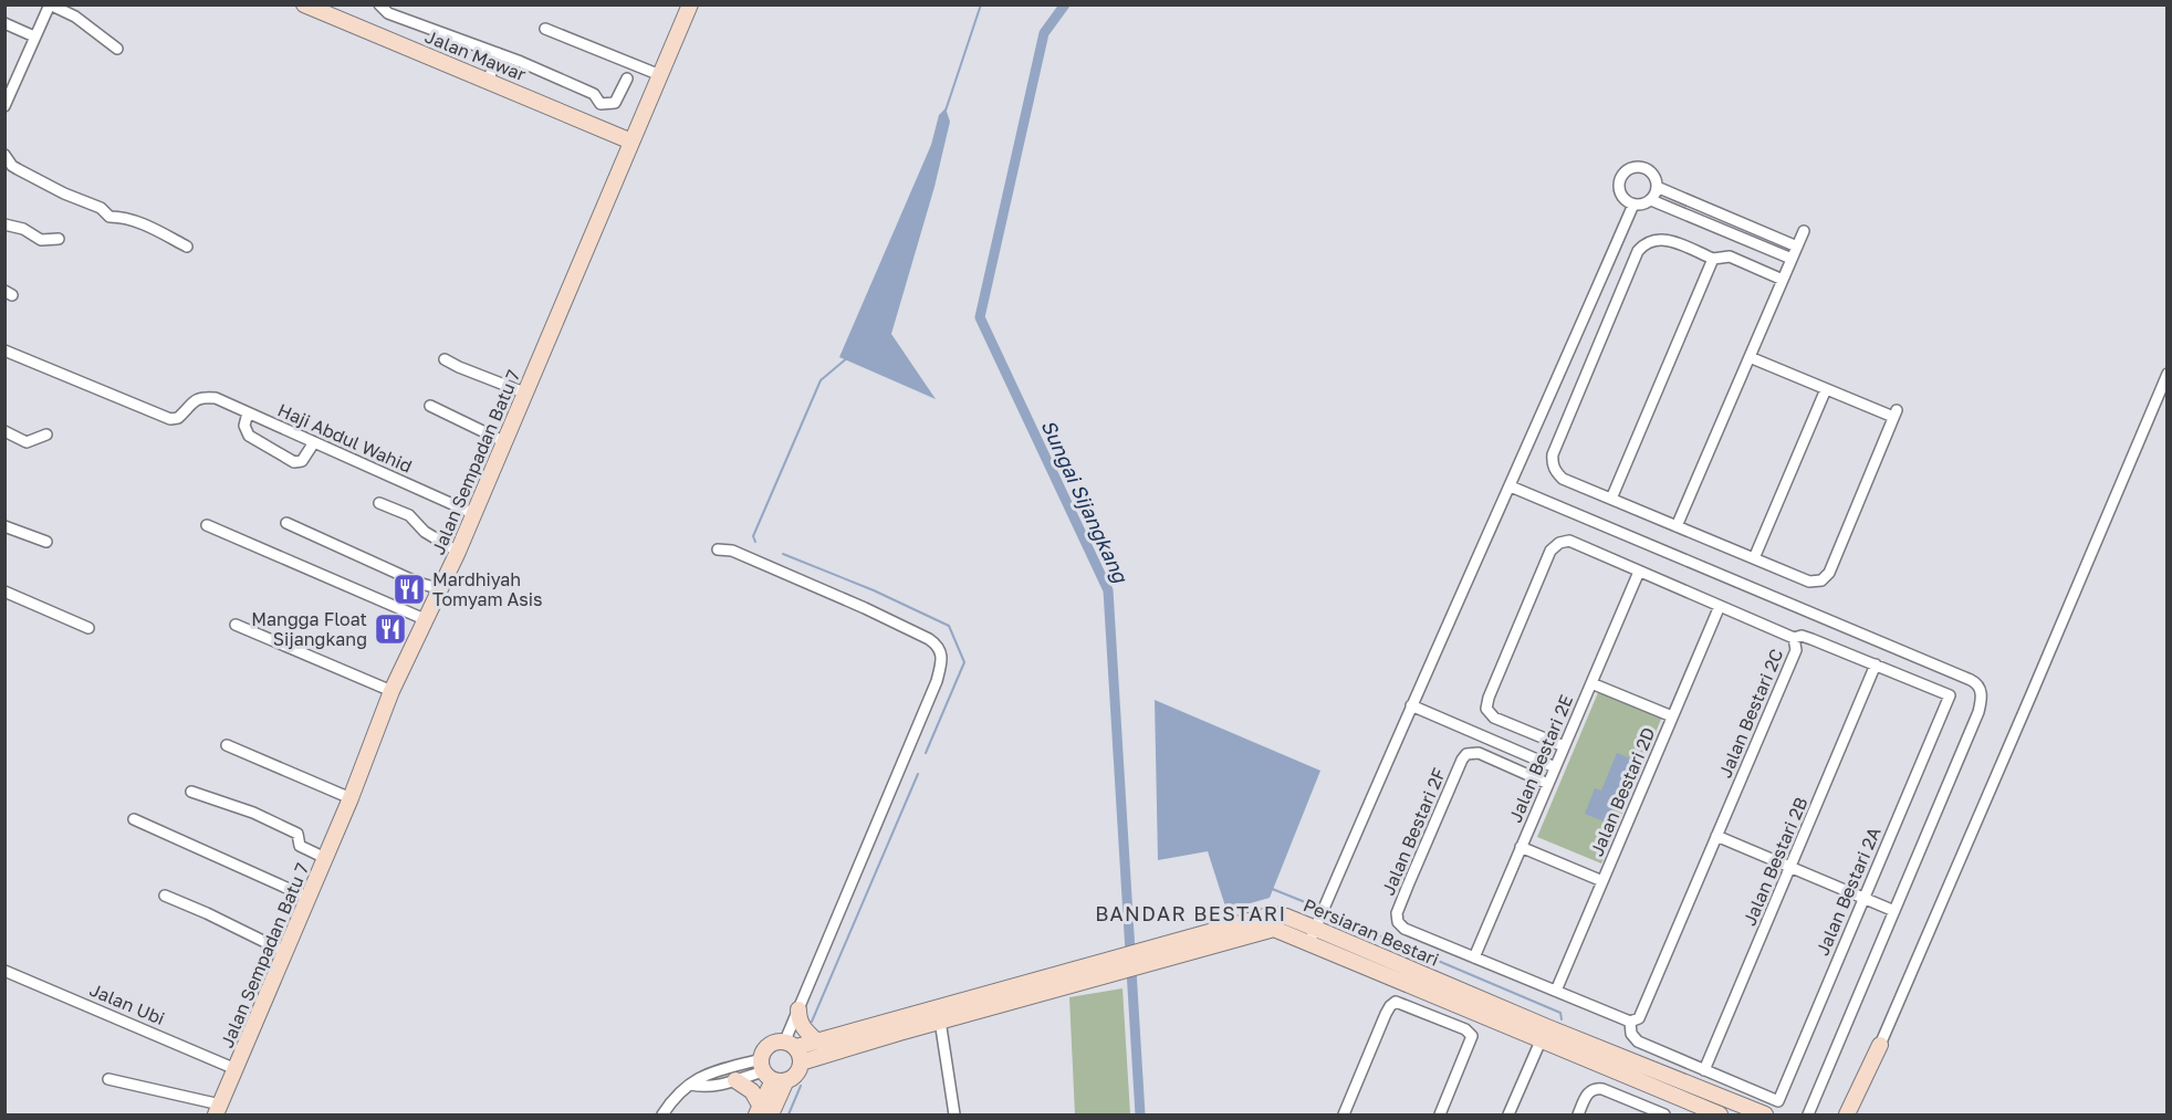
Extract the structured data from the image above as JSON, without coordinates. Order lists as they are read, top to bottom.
{
  "streets": {
    "street": [
      "Jalan Mawar",
      "Haji Abdul Wahid",
      "Jalan Sempadan Batu 7",
      "Jalan Bestari 2C",
      "Jalan Bestari 2E",
      "Jalan Bestari 2D",
      "Jalan Bestari 2F",
      "Jalan Bestari 2B",
      "Jalan Bestari 2A",
      "Persiaran Bestari",
      "Jalan Ubi"
    ]
  },
  "crossings": [
    ["Jalan Mawar", "Jalan Sempadan Batu 7"],
    ["Haji Abdul Wahid", "Jalan Sempadan Batu 7"],
    ["Jalan Sempadan Batu 7", "Jalan Ubi"],
    ["Jalan Bestari 2C", "Jalan Bestari 2E"],
    ["Jalan Bestari 2C", "Jalan Bestari 2D"],
    ["Jalan Bestari 2E", "Jalan Bestari 2F"],
    ["Jalan Bestari 2B", "Jalan Bestari 2A"]
  ],
  "districts": ["BANDAR BESTARI"],
  "water": ["Sungai Sijangkang"],
  "places": {
    "restaurant": ["Mardhiyah Tomyam Asis", "Mangga Float Sijangkang"]
  }
}
